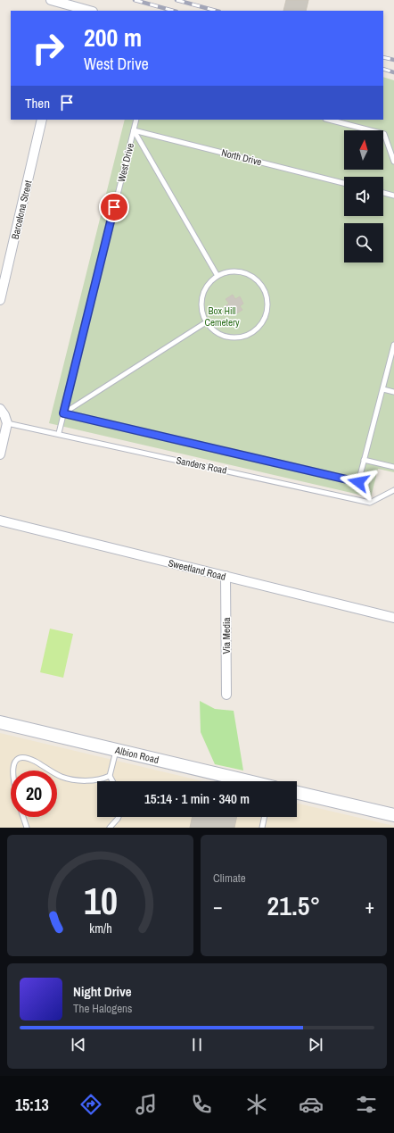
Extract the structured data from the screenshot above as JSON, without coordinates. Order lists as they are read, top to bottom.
{
  "streets": {
    "street": [
      "Barcelona Street",
      "Sweetland Road",
      "Via Media",
      "Albion Road"
    ],
    "lane": ["North Drive", "West Drive", "Sanders Road"]
  },
  "crossings": [
    ["North Drive", "West Drive"],
    ["West Drive", "Sanders Road"],
    ["Sweetland Road", "Via Media"]
  ],
  "parks": ["Box Hill Cemetery"],
  "north": "top",
  "page": {
    "turn": ["200 m", "West Drive"],
    "then": "Then",
    "limit": "20",
    "trip": "15:14 · 1 min · 340 m",
    "tile": "Climate",
    "heat": ["−", "21.5°", "+"],
    "song": ["Night Drive", "The Halogens"],
    "tabs": "15:13",
    "gauge": ["10", "km/h"]
  }
}
